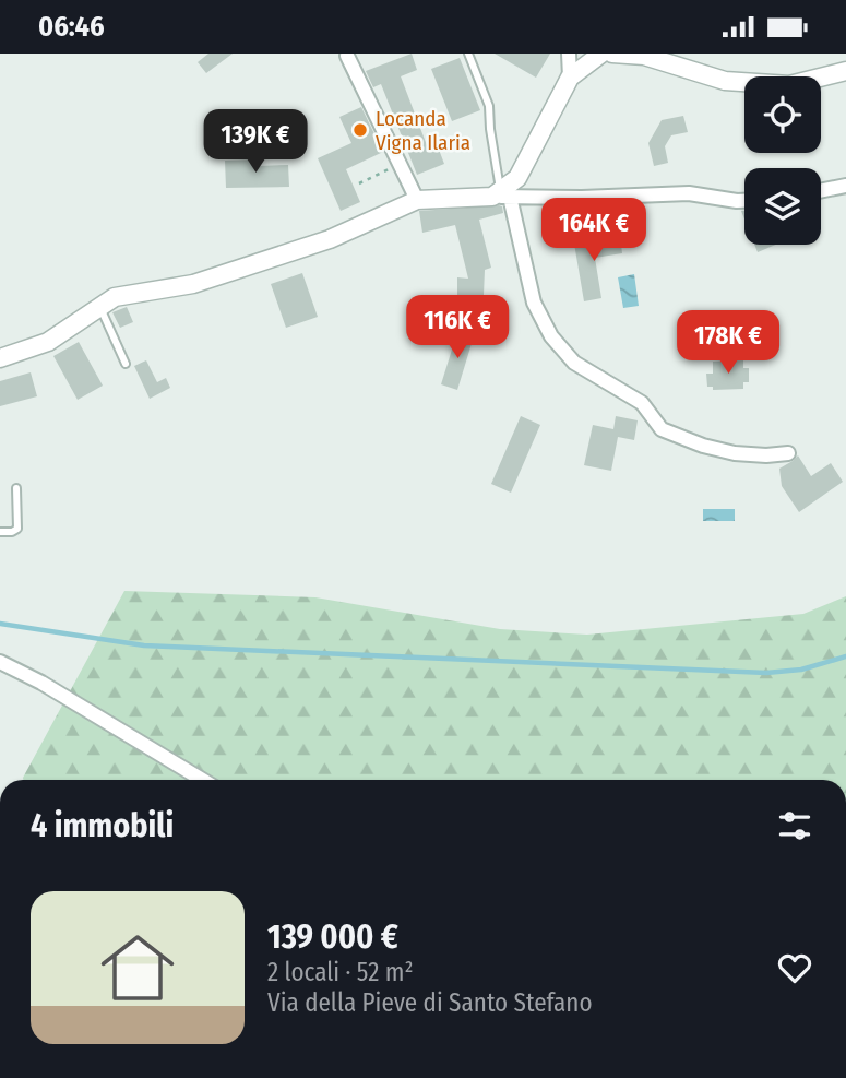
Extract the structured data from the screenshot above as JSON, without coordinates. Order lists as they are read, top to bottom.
{
  "places": ["Locanda Vigna Ilaria"],
  "page": {
    "status": "06:46",
    "price": [
      "139K €",
      "164K €",
      "116K €",
      "178K €"
    ],
    "heading": "4 immobili",
    "list": [
      {
        "name": "139 000 €",
        "note": "2 locali · 52 m² · Via della Pieve di Santo Stefano"
      }
    ]
  }
}
